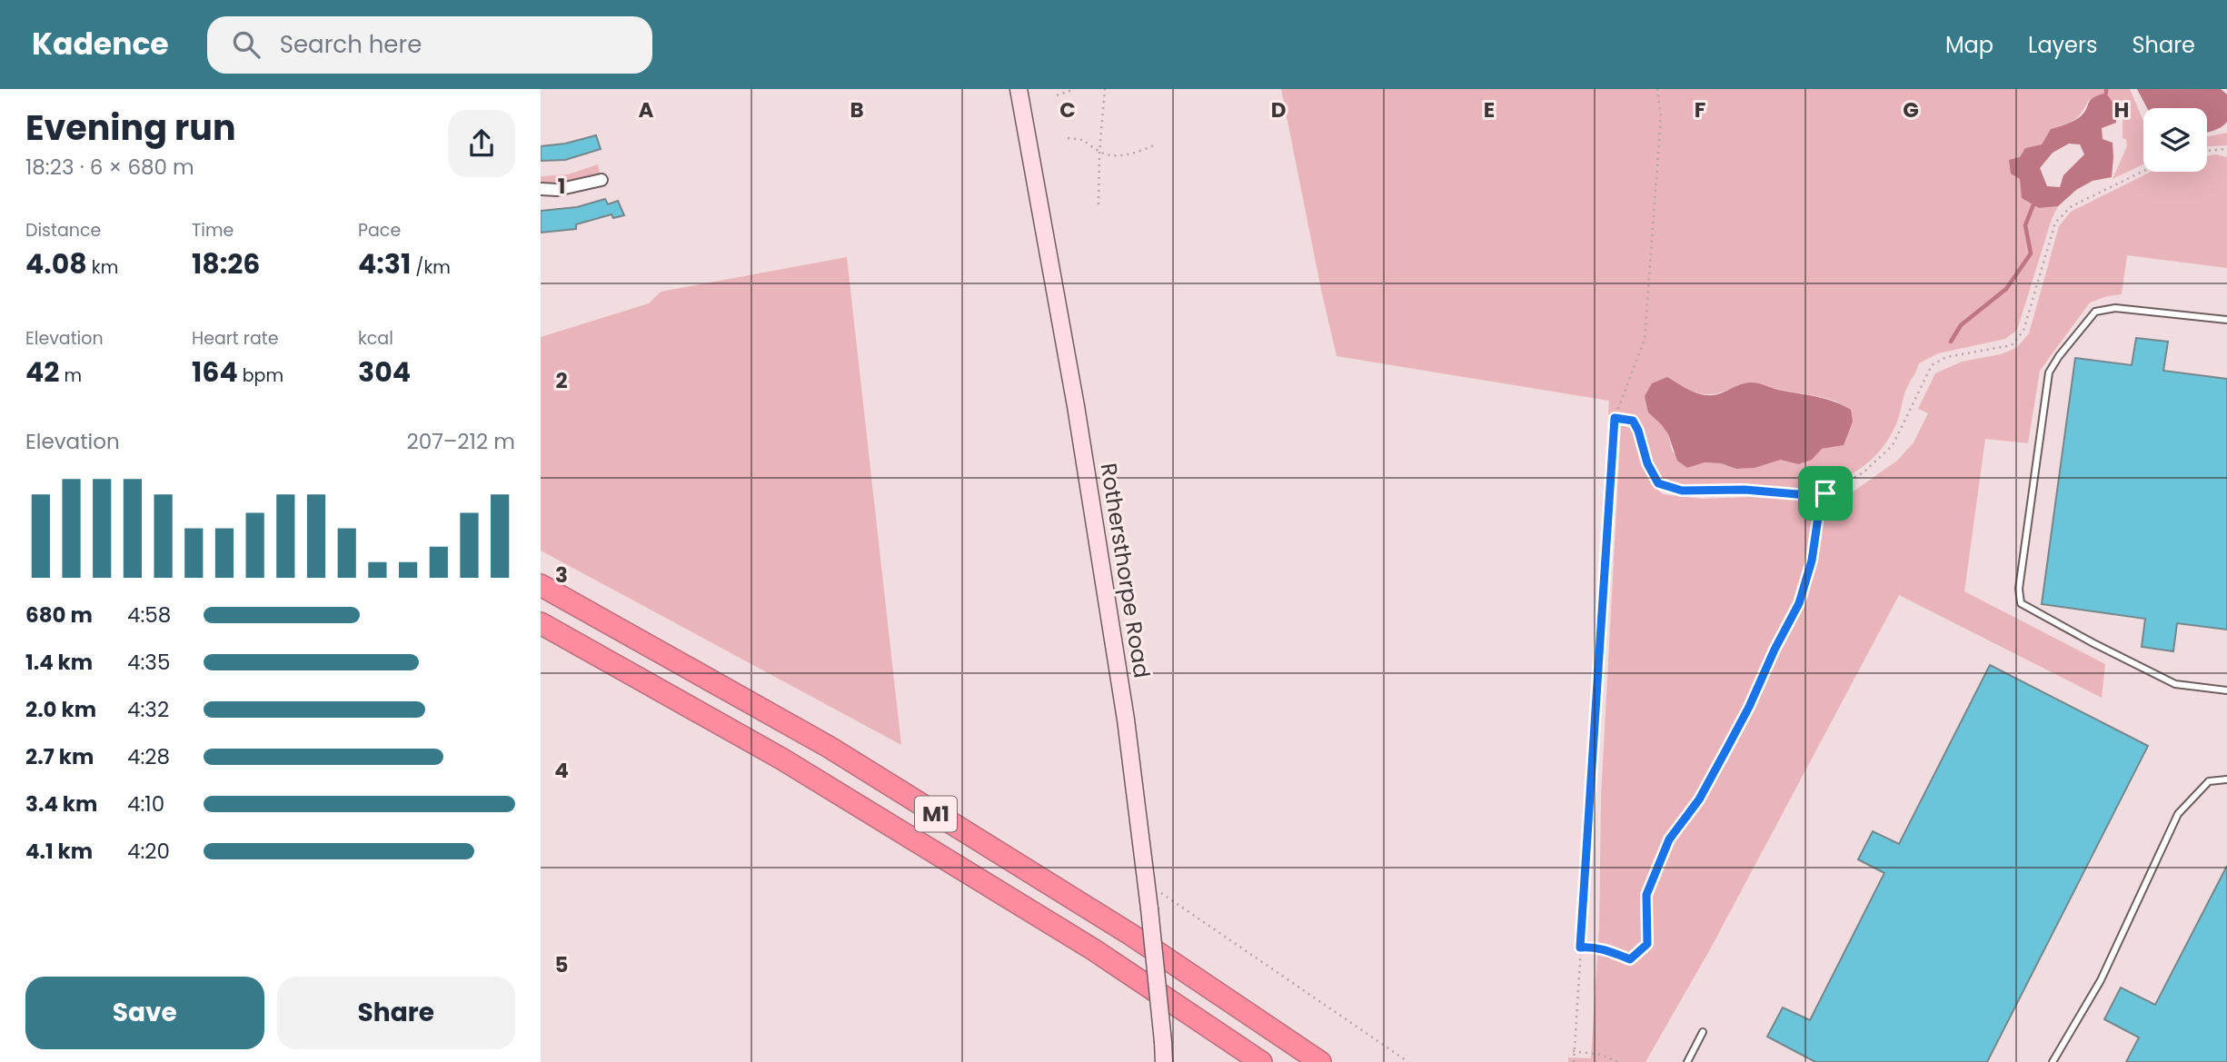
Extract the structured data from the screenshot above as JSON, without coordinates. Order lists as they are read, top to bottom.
{
  "streets": {
    "highway": ["M1"],
    "street": ["Rothersthorpe Road"]
  },
  "page": {
    "header": "Kadence",
    "search": "Search here",
    "nav": ["Map", "Layers", "Share"],
    "heading": ["Evening run", "18:23 · 6 × 680 m"],
    "stats": [
      ["Distance", "4.08 km"],
      ["Time", "18:26"],
      ["Pace", "4:31 /km"],
      ["Elevation", "42 m"],
      ["Heart rate", "164 bpm"],
      ["kcal", "304"]
    ],
    "chart": ["Elevation", "207–212 m"],
    "list": [
      {
        "name": "680 m",
        "note": "4:58"
      },
      {
        "name": "1.4 km",
        "note": "4:35"
      },
      {
        "name": "2.0 km",
        "note": "4:32"
      },
      {
        "name": "2.7 km",
        "note": "4:28"
      },
      {
        "name": "3.4 km",
        "note": "4:10"
      },
      {
        "name": "4.1 km",
        "note": "4:20"
      }
    ],
    "buttons": ["Save", "Share"]
  },
  "grid": {
    "columns": [
      "A",
      "B",
      "C",
      "D",
      "E",
      "F",
      "G",
      "H"
    ],
    "rows": [
      "1",
      "2",
      "3",
      "4",
      "5"
    ]
  }
}
